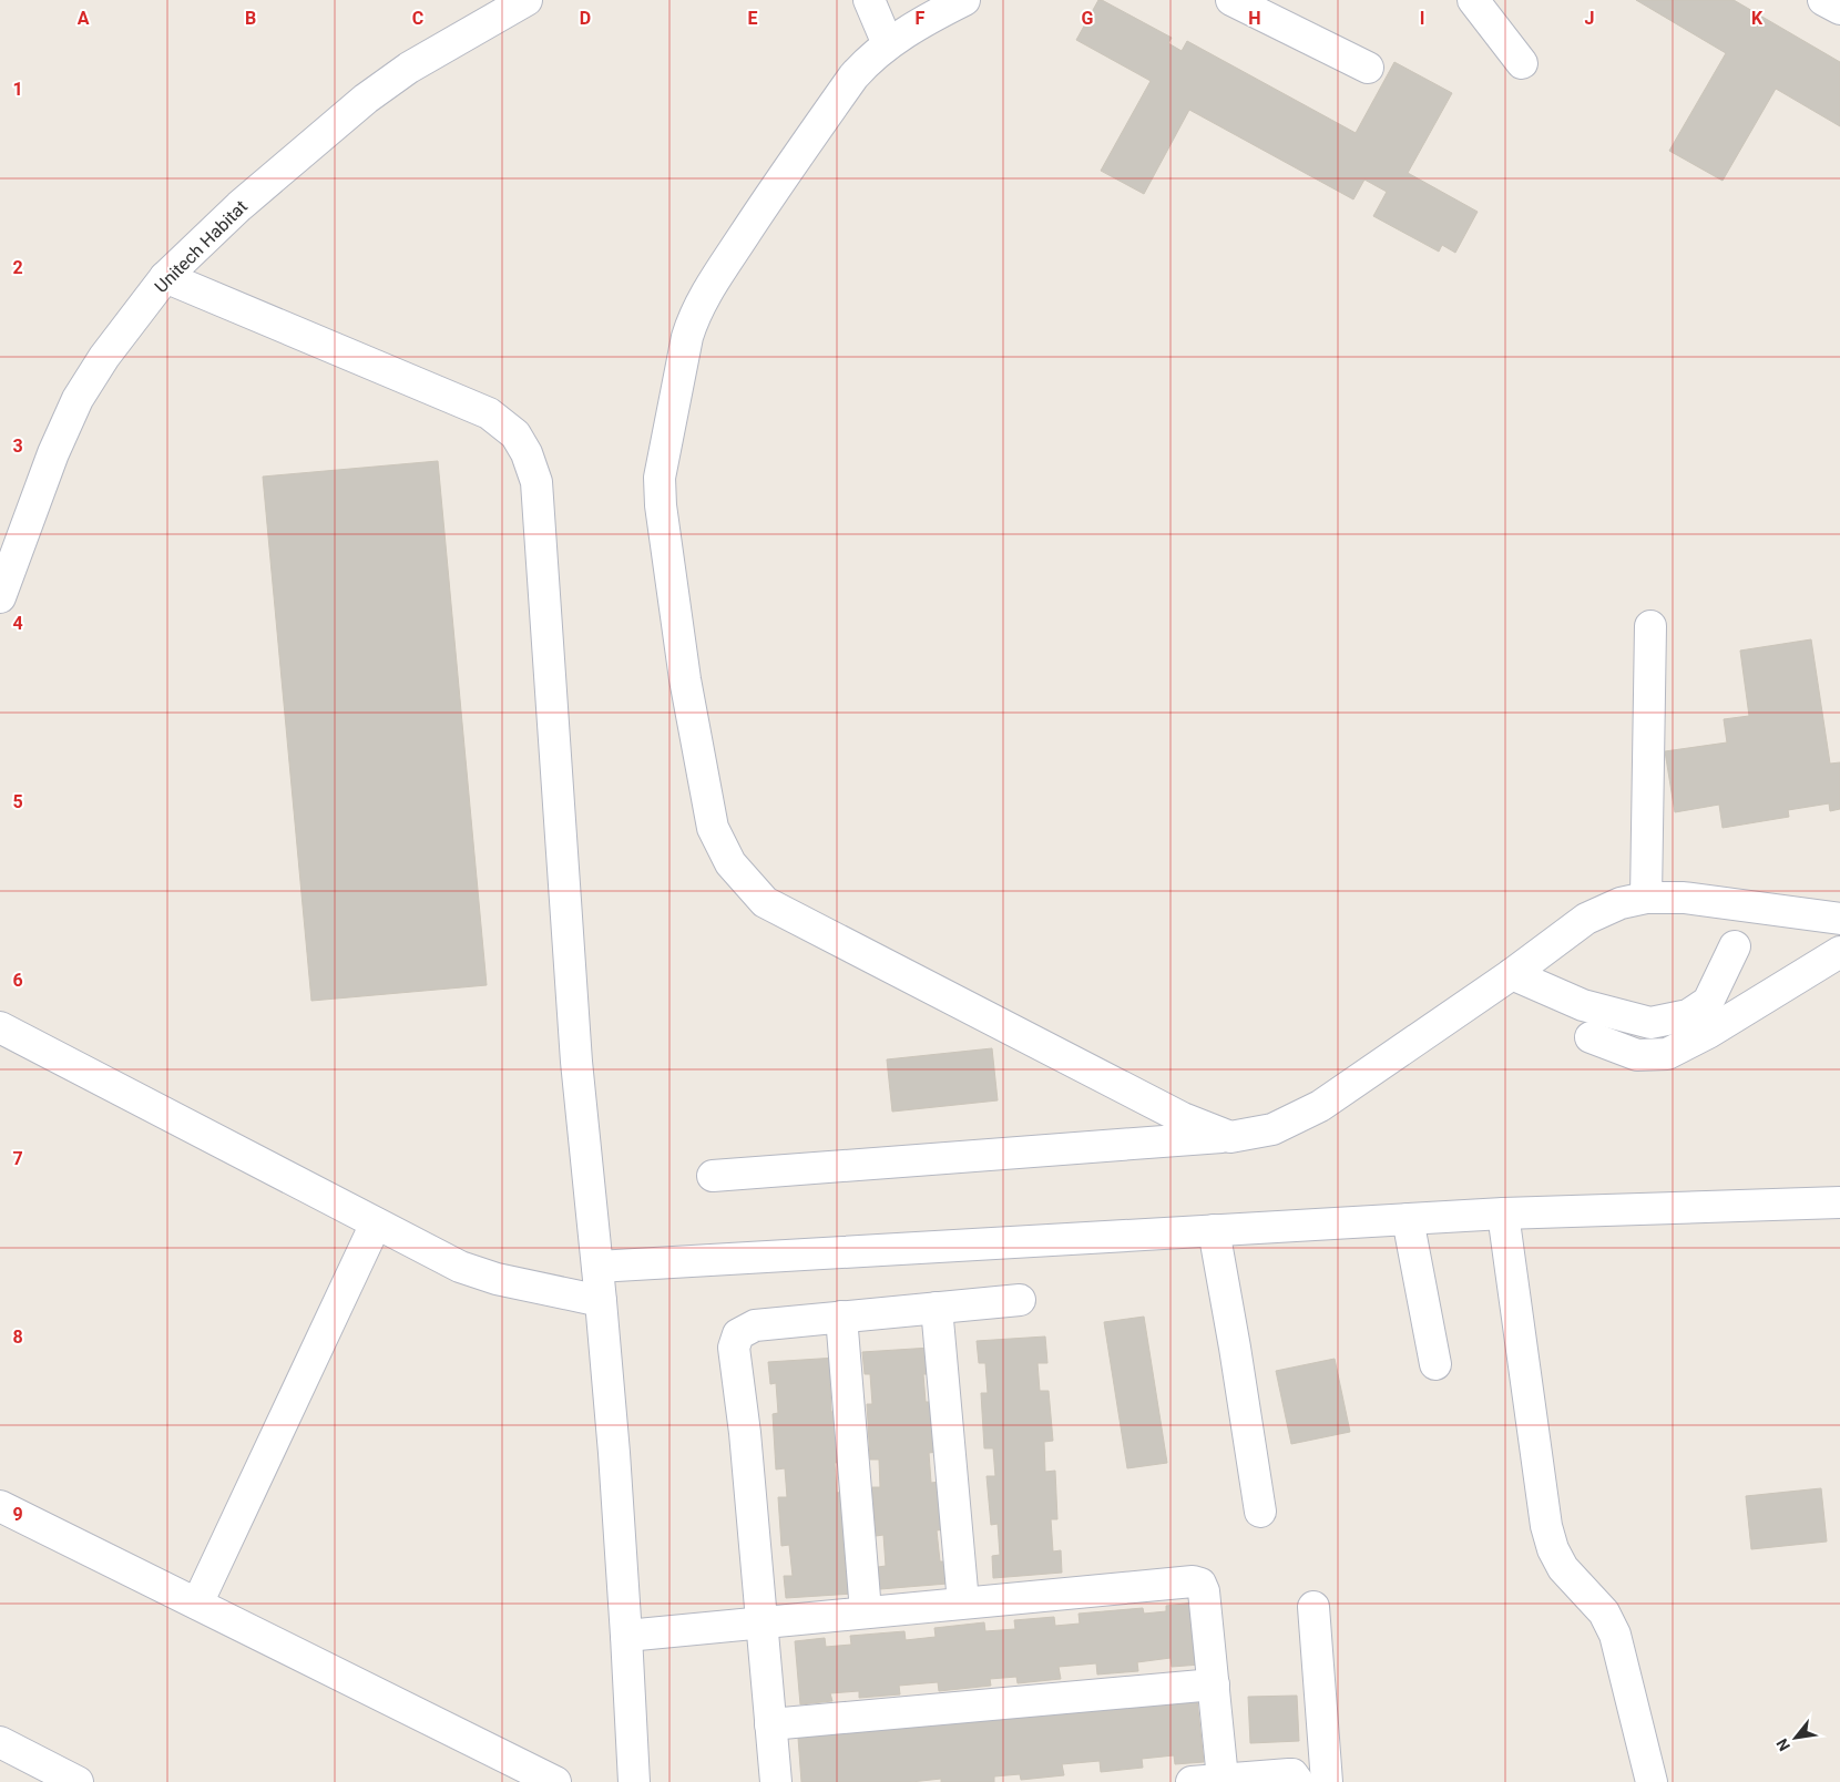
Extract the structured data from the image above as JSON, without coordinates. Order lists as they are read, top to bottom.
{
  "streets": {
    "street": ["Unitech Habitat"]
  },
  "north": "bottom left",
  "grid": {
    "columns": [
      "A",
      "B",
      "C",
      "D",
      "E",
      "F",
      "G",
      "H",
      "I",
      "J",
      "K"
    ],
    "rows": [
      "1",
      "2",
      "3",
      "4",
      "5",
      "6",
      "7",
      "8",
      "9"
    ]
  }
}
